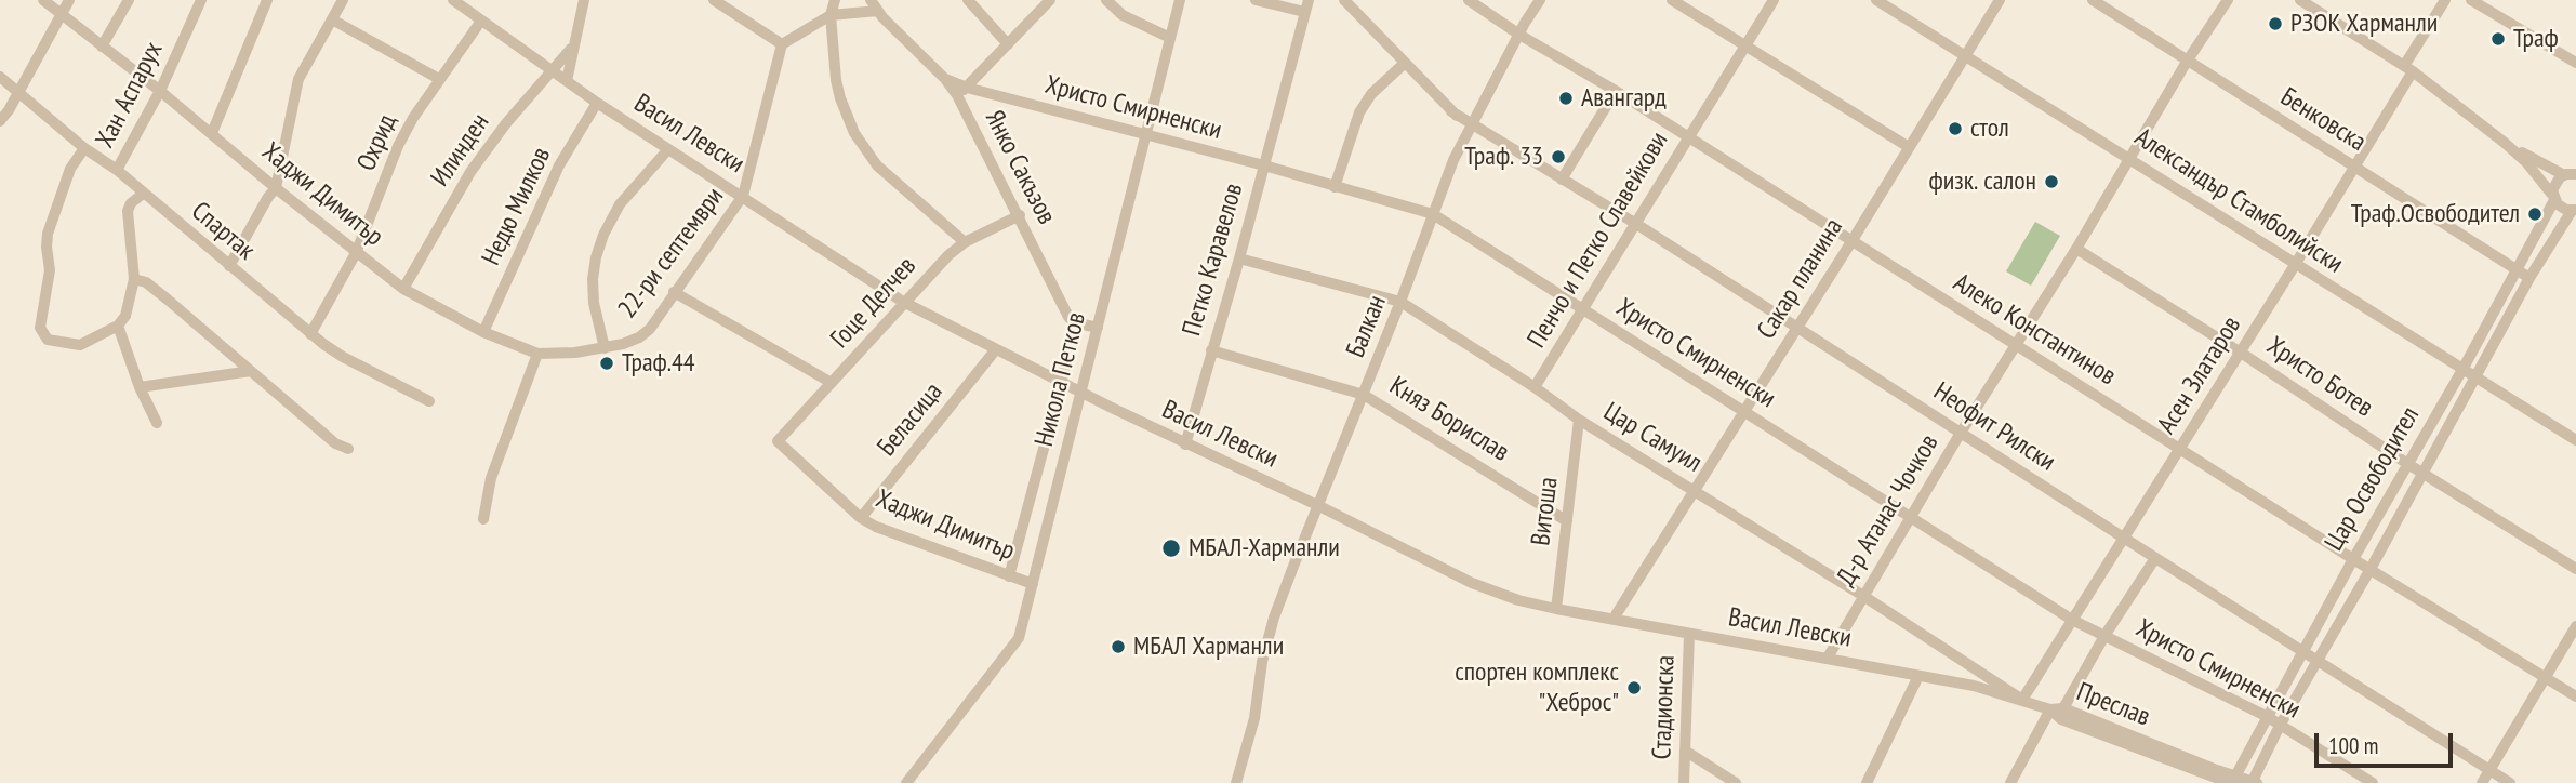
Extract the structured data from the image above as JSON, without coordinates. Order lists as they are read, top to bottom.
{
  "streets": {
    "street": [
      "Хан Аспарух",
      "Христо Смирненски",
      "Бенковска",
      "Васил Левски",
      "Охрид",
      "Илинден",
      "Янко Сакъзов",
      "Хаджи Димитър",
      "Александър Стамболийски",
      "Недю Милков",
      "Спартак",
      "Пенчо и Петко Славейкови",
      "22-ри септември",
      "Петко Каравелов",
      "Сакар планина",
      "Гоце Делчев",
      "Балкан",
      "Алеко Константинов",
      "Асен Златаров",
      "Христо Ботев",
      "Никола Петков",
      "Беласица",
      "Княз Борислав",
      "Неофит Рилски",
      "Цар Самуил",
      "Цар Освободител",
      "Д-р Атанас Чочков",
      "Витоша",
      "Преслав",
      "Стадионска"
    ]
  },
  "crossings": [
    ["Хан Аспарух", "Хаджи Димитър"],
    ["Хан Аспарух", "Спартак"],
    ["Христо Смирненски", "Янко Сакъзов"],
    ["Христо Смирненски", "Пенчо и Петко Славейкови"],
    ["Христо Смирненски", "Петко Каравелов"],
    ["Христо Смирненски", "Сакар планина"],
    ["Христо Смирненски", "Балкан"],
    ["Христо Смирненски", "Асен Златаров"],
    ["Христо Смирненски", "Никола Петков"],
    ["Христо Смирненски", "Цар Освободител"],
    ["Христо Смирненски", "Д-р Атанас Чочков"],
    ["Бенковска", "Асен Златаров"],
    ["Бенковска", "Цар Освободител"],
    ["Бенковска", "Д-р Атанас Чочков"],
    ["Васил Левски", "Охрид"],
    ["Васил Левски", "Илинден"],
    ["Васил Левски", "Недю Милков"],
    ["Васил Левски", "22-ри септември"],
    ["Васил Левски", "Петко Каравелов"],
    ["Васил Левски", "Сакар планина"],
    ["Васил Левски", "Гоце Делчев"],
    ["Васил Левски", "Балкан"],
    ["Васил Левски", "Асен Златаров"],
    ["Васил Левски", "Никола Петков"],
    ["Васил Левски", "Беласица"],
    ["Васил Левски", "Цар Самуил"],
    ["Васил Левски", "Д-р Атанас Чочков"],
    ["Васил Левски", "Витоша"],
    ["Васил Левски", "Преслав"],
    ["Васил Левски", "Стадионска"],
    ["Охрид", "Хаджи Димитър"],
    ["Охрид", "Спартак"],
    ["Илинден", "Хаджи Димитър"],
    ["Янко Сакъзов", "Гоце Делчев"],
    ["Хаджи Димитър", "Недю Милков"],
    ["Хаджи Димитър", "22-ри септември"],
    ["Хаджи Димитър", "Гоце Делчев"],
    ["Хаджи Димитър", "Никола Петков"],
    ["Хаджи Димитър", "Беласица"],
    ["Александър Стамболийски", "Сакар планина"],
    ["Александър Стамболийски", "Асен Златаров"],
    ["Александър Стамболийски", "Цар Освободител"],
    ["Александър Стамболийски", "Д-р Атанас Чочков"],
    ["Пенчо и Петко Славейкови", "Алеко Константинов"],
    ["Пенчо и Петко Славейкови", "Неофит Рилски"],
    ["Пенчо и Петко Славейкови", "Цар Самуил"],
    ["Петко Каравелов", "Княз Борислав"],
    ["Петко Каравелов", "Цар Самуил"],
    ["Сакар планина", "Алеко Константинов"],
    ["Сакар планина", "Неофит Рилски"],
    ["Сакар планина", "Цар Самуил"],
    ["Балкан", "Алеко Константинов"],
    ["Балкан", "Княз Борислав"],
    ["Балкан", "Неофит Рилски"],
    ["Балкан", "Цар Самуил"],
    ["Алеко Константинов", "Асен Златаров"],
    ["Алеко Константинов", "Цар Освободител"],
    ["Алеко Константинов", "Д-р Атанас Чочков"],
    ["Асен Златаров", "Христо Ботев"],
    ["Асен Златаров", "Неофит Рилски"],
    ["Асен Златаров", "Цар Самуил"],
    ["Христо Ботев", "Цар Освободител"],
    ["Христо Ботев", "Д-р Атанас Чочков"],
    ["Княз Борислав", "Витоша"],
    ["Неофит Рилски", "Цар Освободител"],
    ["Неофит Рилски", "Д-р Атанас Чочков"],
    ["Цар Самуил", "Д-р Атанас Чочков"],
    ["Цар Самуил", "Витоша"],
    ["Цар Освободител", "Преслав"]
  ],
  "places": [
    "РЗОК Харманли",
    "Траф",
    "Авангард",
    "стол",
    "Траф. 33",
    "физк. салон",
    "Траф.Освободител",
    "Траф.44",
    "МБАЛ-Харманли",
    "МБАЛ Харманли",
    "спортен комплекс \"Хеброс\""
  ],
  "scale_bar": "100 m"
}
